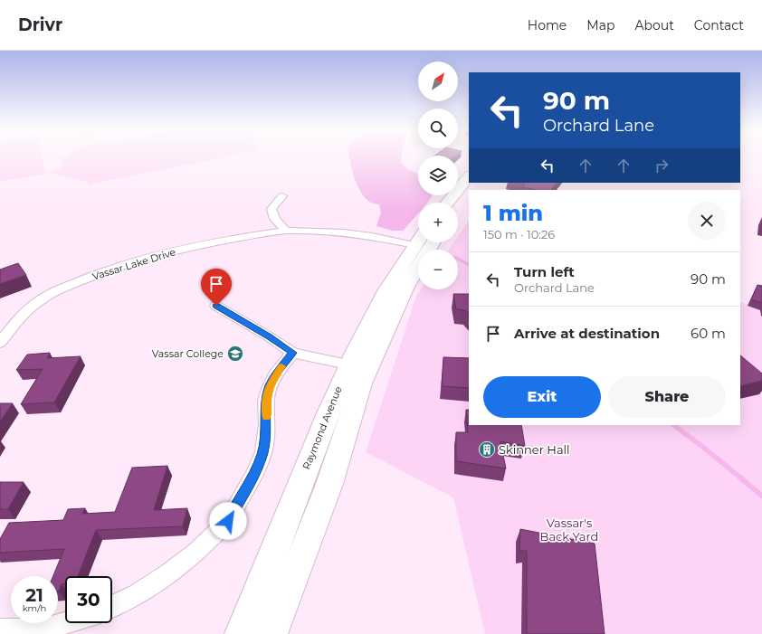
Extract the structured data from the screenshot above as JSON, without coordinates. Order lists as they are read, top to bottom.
{
  "streets": {
    "main road": ["Raymond Avenue"],
    "street": ["Vassar Lake Drive"]
  },
  "parks": ["Vassar's Back Yard"],
  "places": {
    "school or university": ["Vassar College"],
    "building": ["Skinner Hall"]
  },
  "north": "top right",
  "page": {
    "header": "Drivr",
    "nav": [
      "Home",
      "Map",
      "About",
      "Contact"
    ],
    "map_buttons": ["+", "−"],
    "turn": ["90 m", "Orchard Lane"],
    "heading": ["1 min", "150 m · 10:26"],
    "list": [
      {
        "name": "Turn left",
        "note": "Orchard Lane",
        "value": "90 m"
      },
      {
        "name": "Arrive at destination",
        "value": "60 m"
      }
    ],
    "buttons": ["Exit", "Share"],
    "speed": "21 km/h",
    "limit": "30"
  }
}
